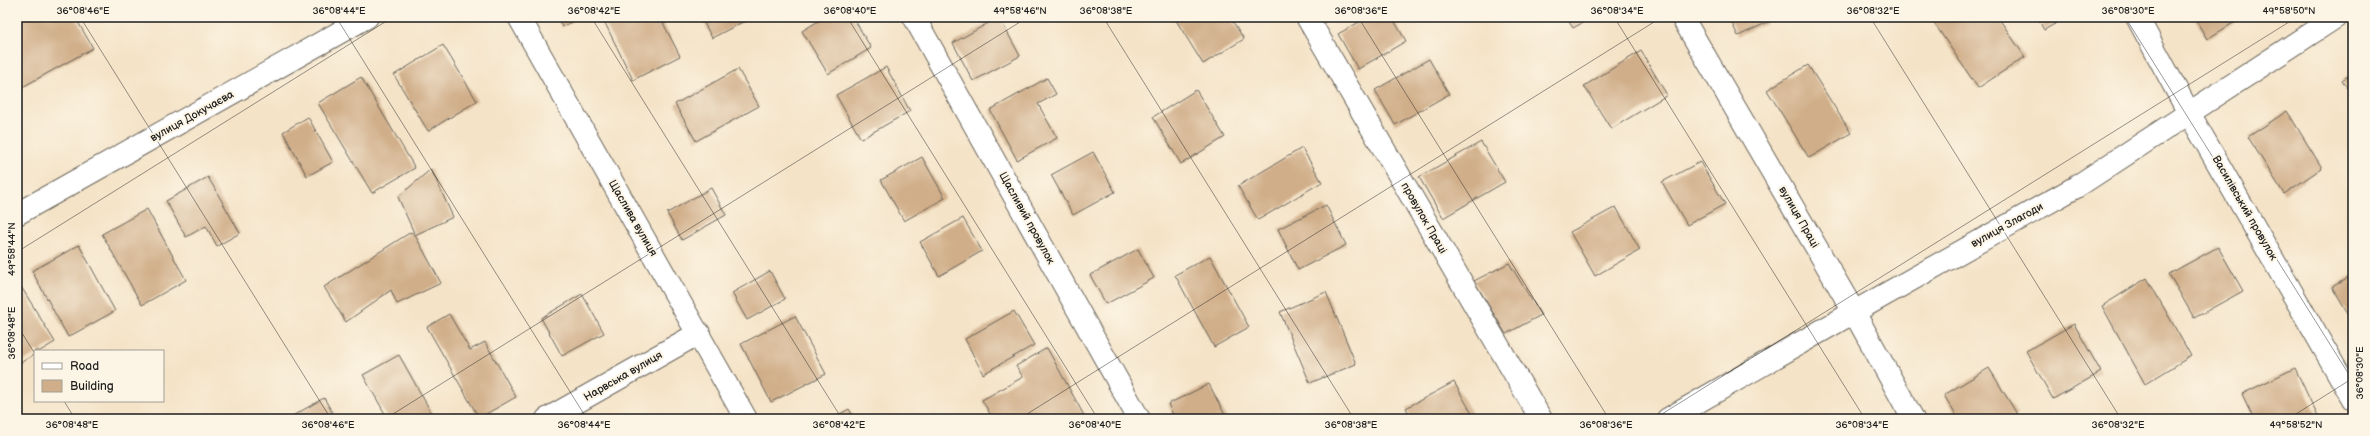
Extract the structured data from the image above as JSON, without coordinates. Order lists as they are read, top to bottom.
{
  "streets": {
    "street": [
      "вулиця Докучаєва",
      "Василівський провулок",
      "вулиця Праці",
      "Щаслива вулиця",
      "Щасливий провулок",
      "провулок Праці",
      "вулиця Злагоди",
      "Нарвська вулиця"
    ]
  },
  "crossings": [
    ["Василівський провулок", "вулиця Злагоди"],
    ["вулиця Праці", "вулиця Злагоди"],
    ["Щаслива вулиця", "Нарвська вулиця"]
  ],
  "legend": ["Road", "Building"],
  "coordinates": [
    "36°08'46\"E",
    "36°08'44\"E",
    "36°08'42\"E",
    "36°08'40\"E",
    "49°58'46\"N",
    "36°08'38\"E",
    "36°08'36\"E",
    "36°08'34\"E",
    "36°08'32\"E",
    "36°08'30\"E",
    "49°58'50\"N",
    "49°58'44\"N",
    "36°08'48\"E",
    "49°58'52\"N"
  ]
}
